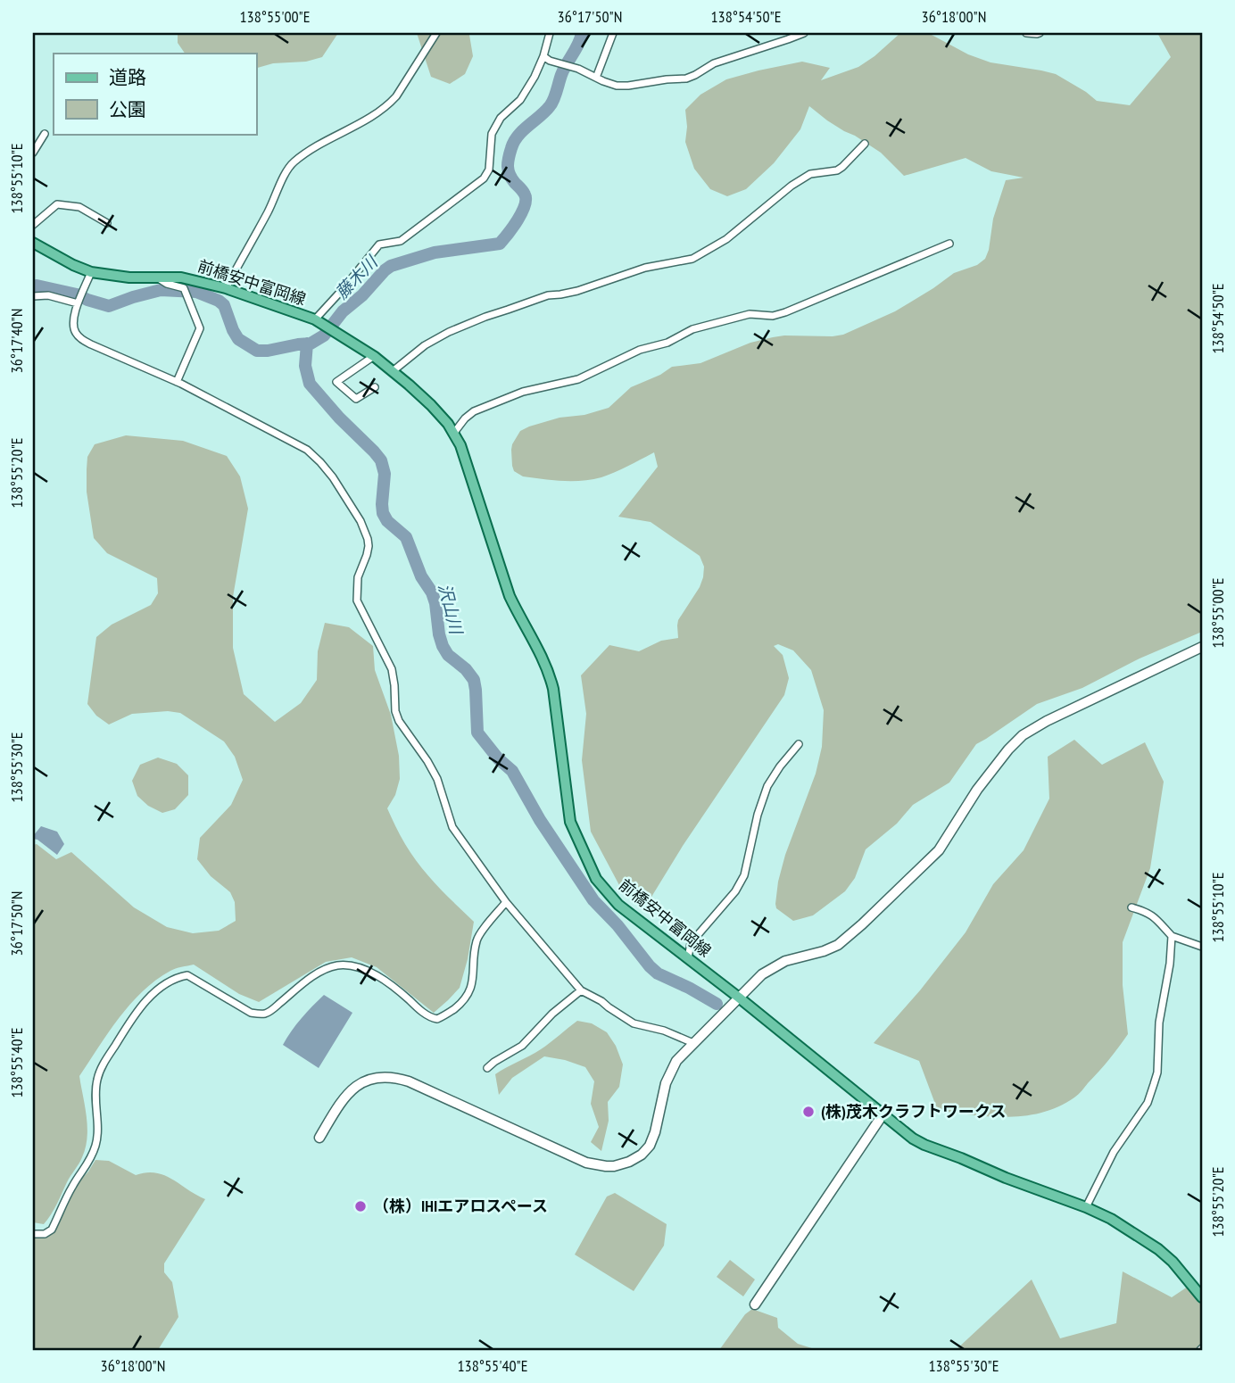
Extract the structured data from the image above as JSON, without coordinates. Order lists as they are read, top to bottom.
{
  "streets": {
    "main road": ["前橋安中富岡線"]
  },
  "water": ["藤木川", "沢山川"],
  "places": ["(株)茂木クラフトワークス", "（株）IHIエアロスペース"],
  "legend": ["道路", "公園"],
  "coordinates": [
    "138°55'00\"E",
    "36°17'50\"N",
    "138°54'50\"E",
    "36°18'00\"N",
    "138°55'10\"E",
    "36°17'40\"N",
    "138°55'20\"E",
    "138°55'30\"E",
    "138°55'40\"E"
  ]
}
